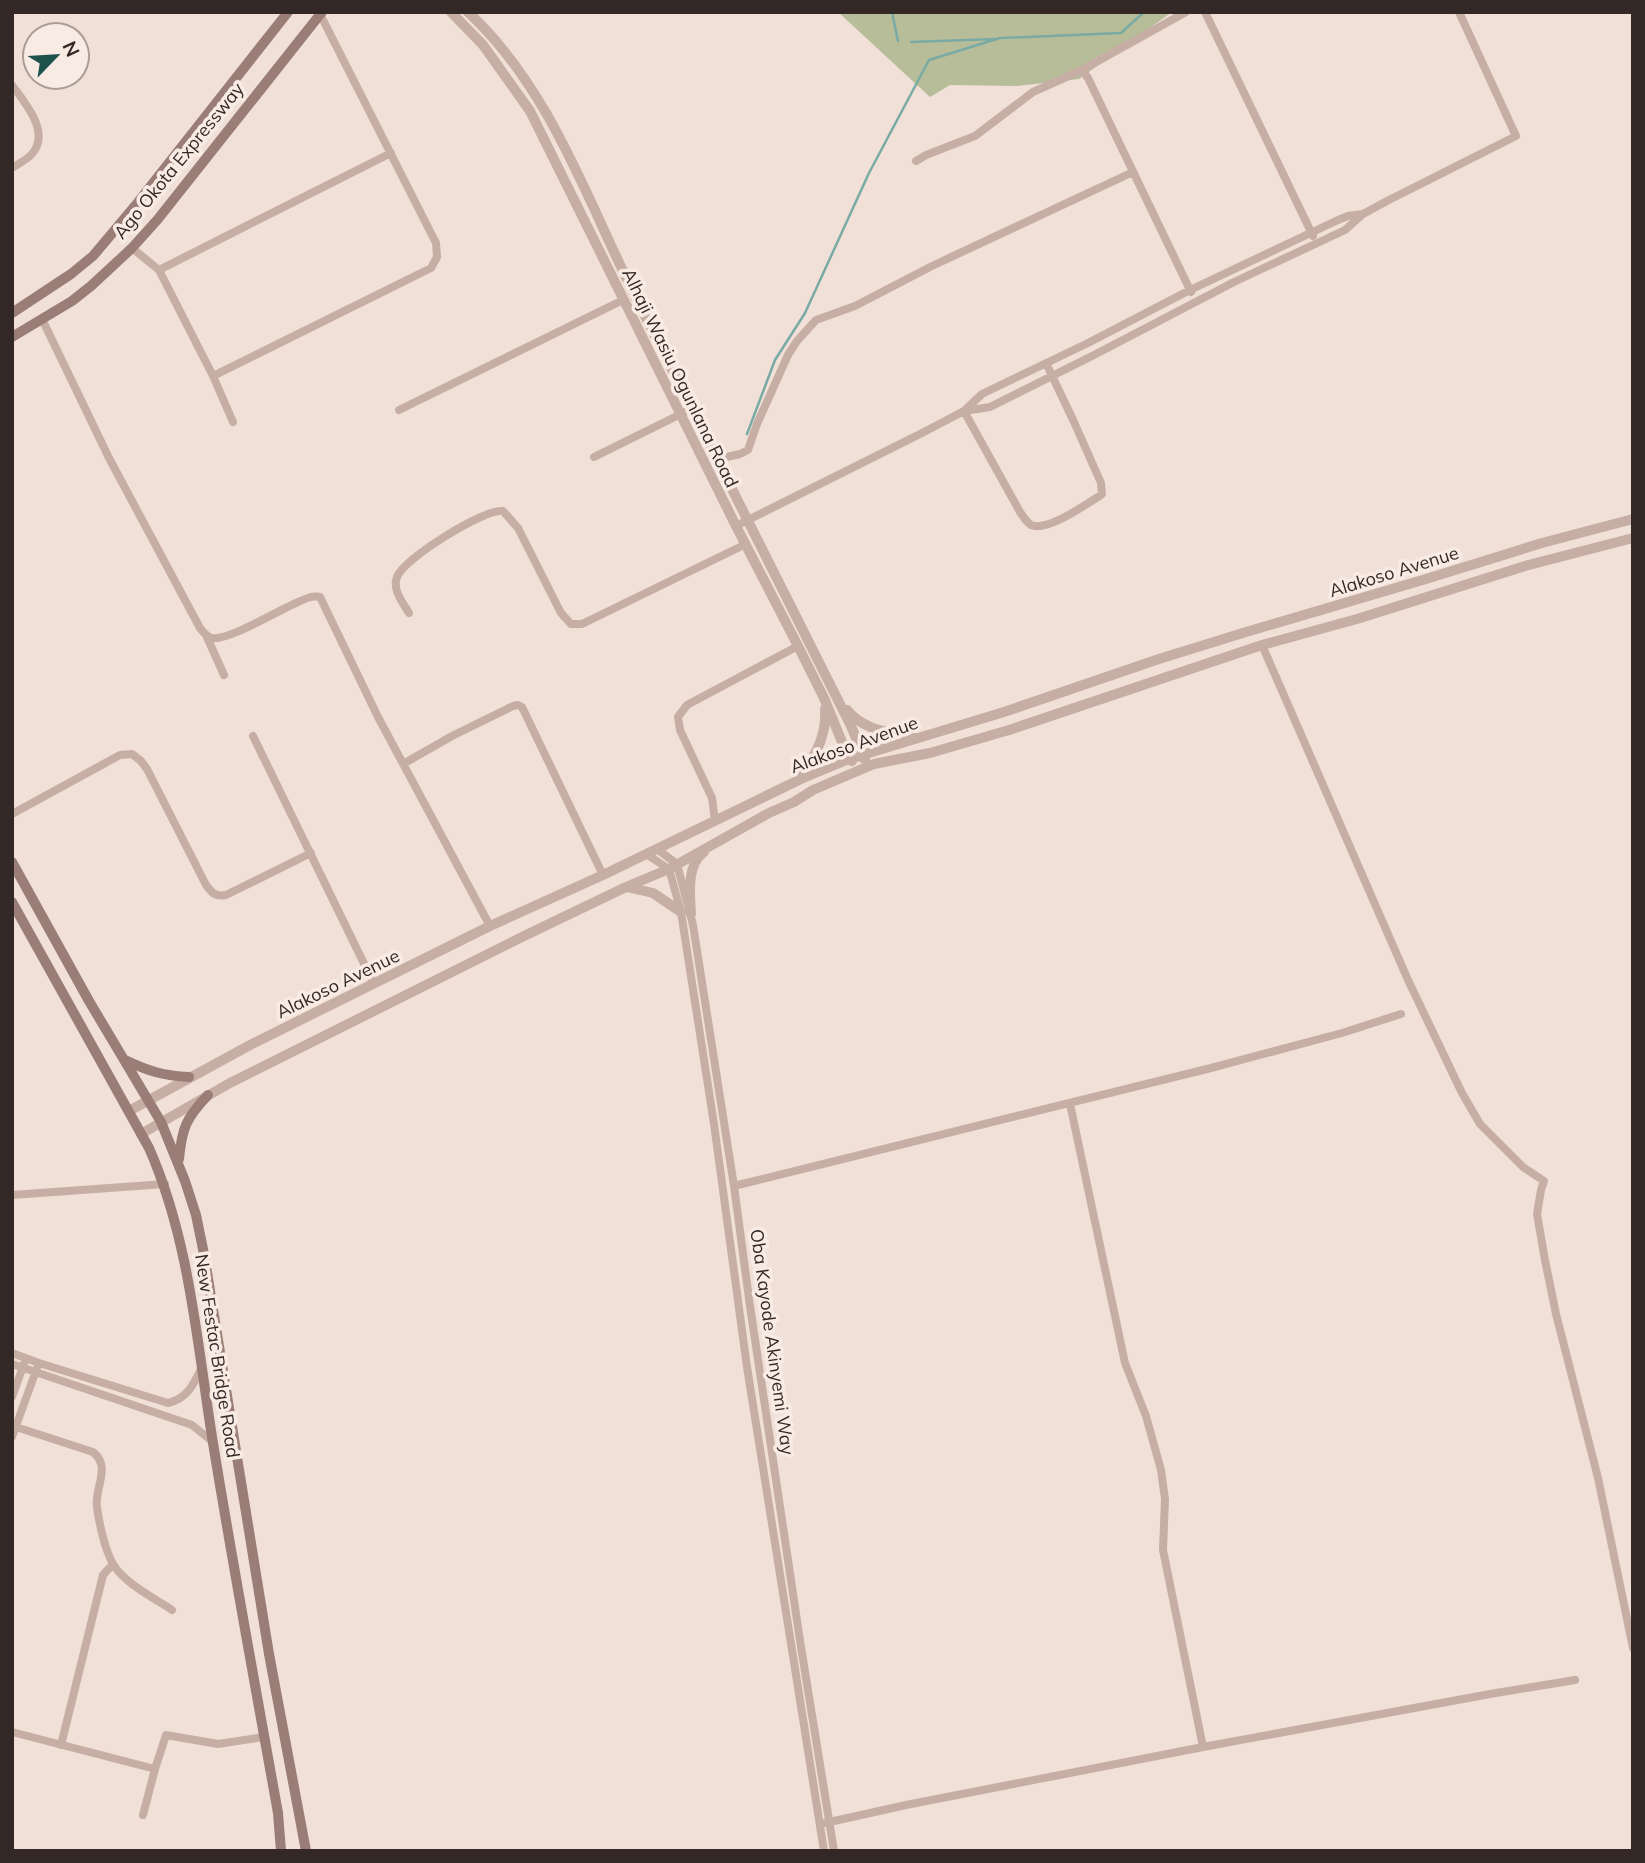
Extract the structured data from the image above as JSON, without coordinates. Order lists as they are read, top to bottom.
{
  "streets": {
    "main road": ["Ago Okota Expressway", "New Festac Bridge Road"],
    "street": ["Alhaji Wasiu Ogunlana Road", "Alakoso Avenue", "Oba Kayode Akinyemi Way"]
  },
  "crossings": [
    ["Alhaji Wasiu Ogunlana Road", "Alakoso Avenue"],
    ["Alakoso Avenue", "Oba Kayode Akinyemi Way"],
    ["Alakoso Avenue", "New Festac Bridge Road"]
  ],
  "north": "top right"
}
